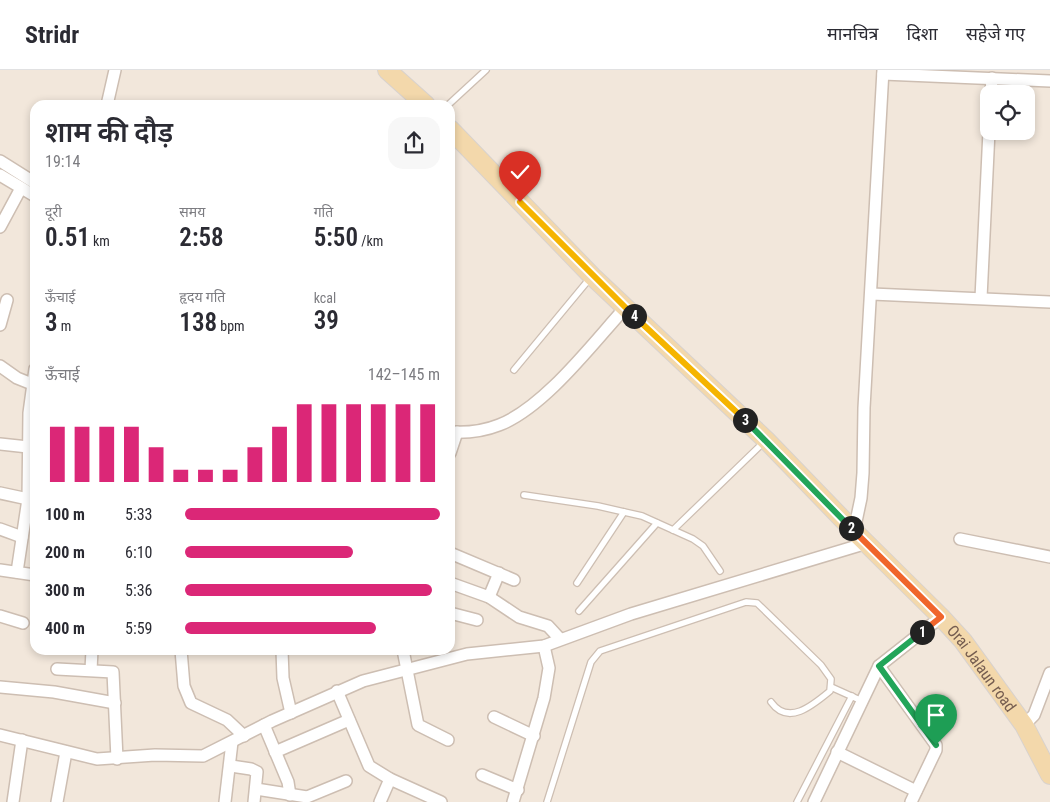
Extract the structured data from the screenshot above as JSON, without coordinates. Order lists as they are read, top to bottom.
{
  "streets": {
    "main road": ["Orai Jalaun road"]
  },
  "page": {
    "header": "Stridr",
    "nav": ["मानचित्र", "दिशा", "सहेजे गए"],
    "heading": ["शाम की दौड़", "19:14"],
    "stats": [
      ["दूरी", "0.51 km"],
      ["समय", "2:58"],
      ["गति", "5:50 /km"],
      ["ऊँचाई", "3 m"],
      ["हृदय गति", "138 bpm"],
      ["kcal", "39"]
    ],
    "pins": [
      "4",
      "3",
      "2",
      "1"
    ],
    "chart": ["ऊँचाई", "142–145 m"],
    "list": [
      {
        "name": "100 m",
        "note": "5:33"
      },
      {
        "name": "200 m",
        "note": "6:10"
      },
      {
        "name": "300 m",
        "note": "5:36"
      },
      {
        "name": "400 m",
        "note": "5:59"
      }
    ]
  }
}
